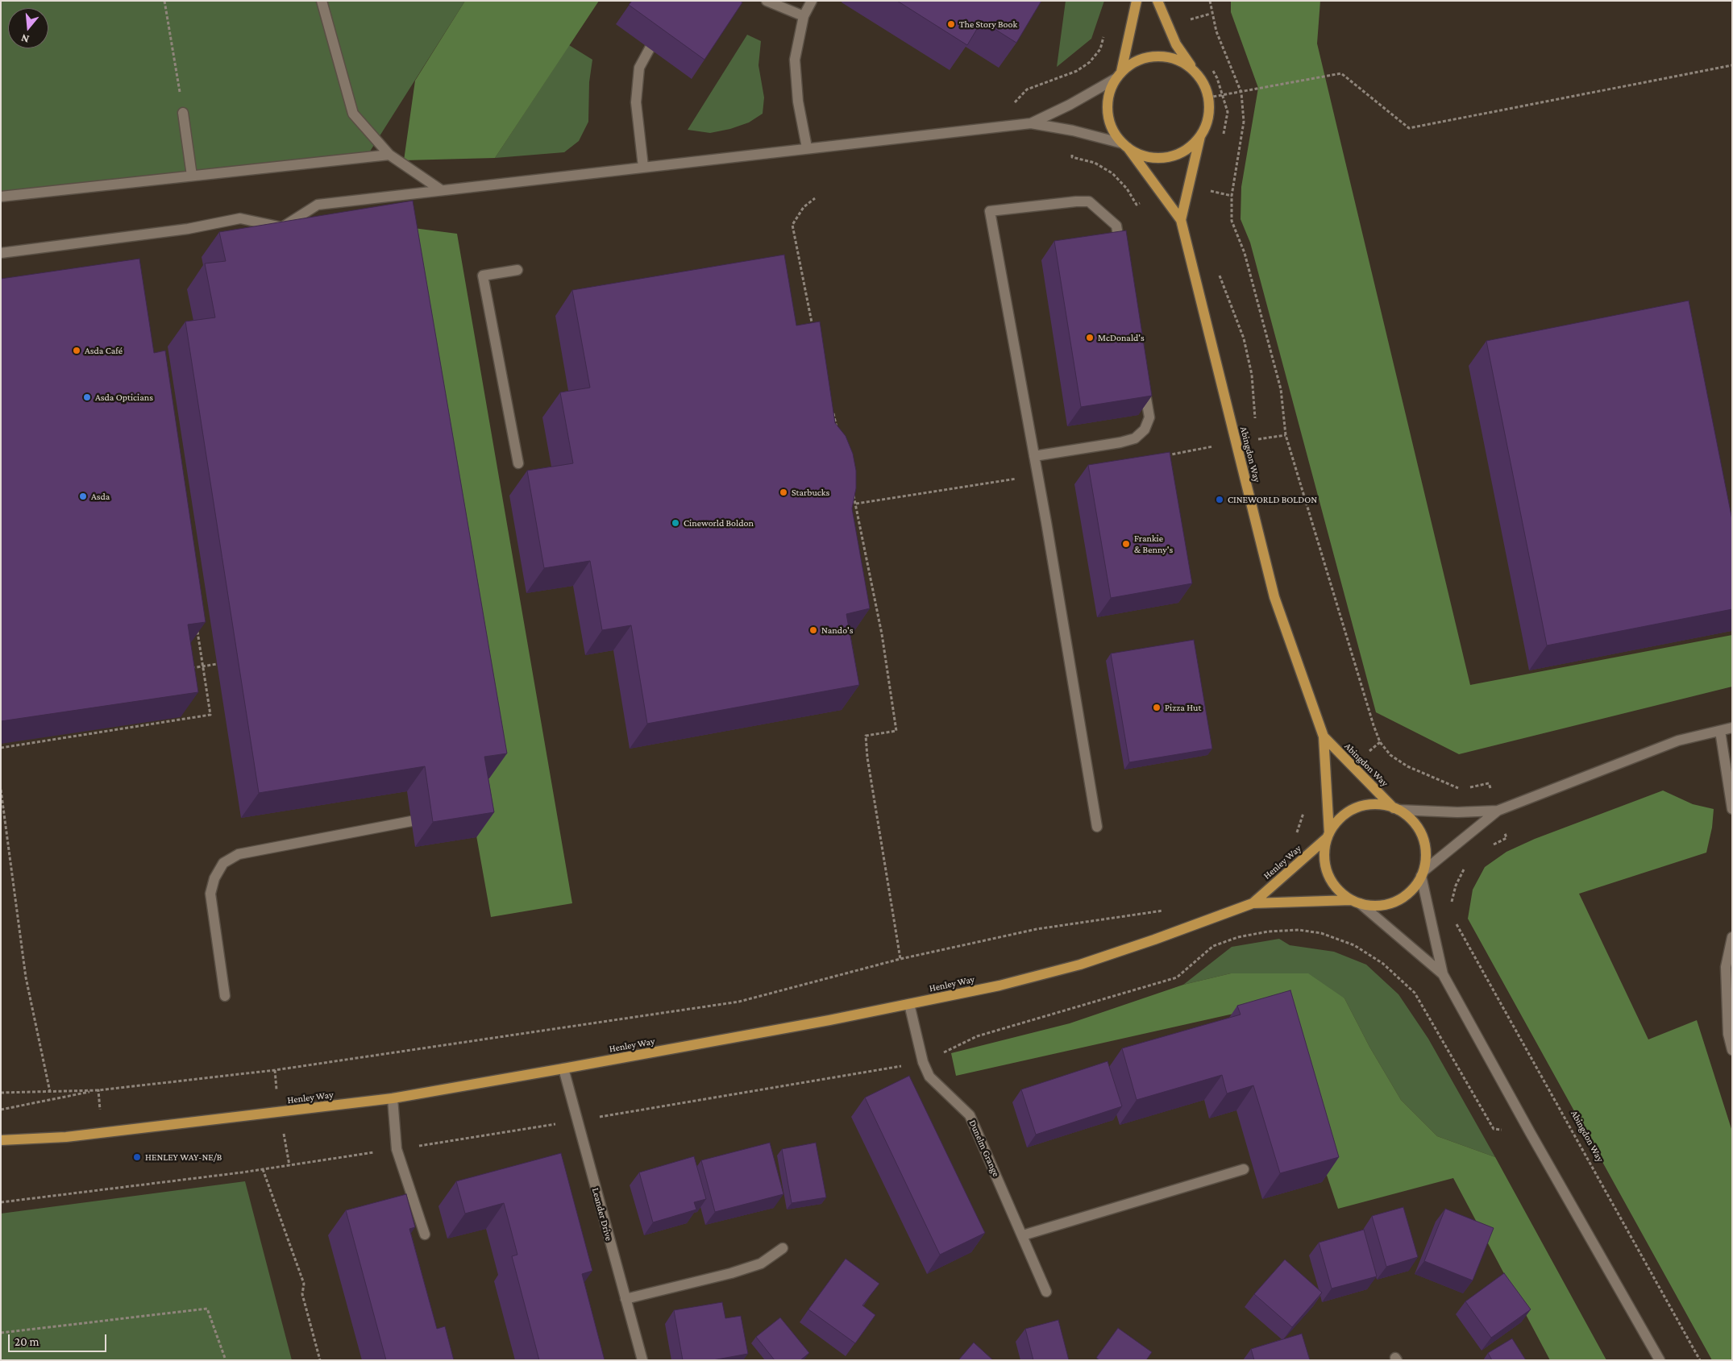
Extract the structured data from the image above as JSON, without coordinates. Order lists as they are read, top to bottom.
{
  "streets": {
    "main road": ["Abingdon Way", "Henley Way"],
    "street": ["Dunelm Grange", "Leander Drive"]
  },
  "crossings": [
    ["Abingdon Way", "Henley Way"],
    ["Henley Way", "Dunelm Grange"],
    ["Henley Way", "Leander Drive"]
  ],
  "places": [
    "The Story Book",
    "McDonald's",
    "Asda Café",
    "Asda Opticians",
    "Starbucks",
    "Asda",
    "CINEWORLD BOLDON",
    "Cineworld Boldon",
    "Frankie & Benny's",
    "Nando's",
    "Pizza Hut",
    "HENLEY WAY-NE/B"
  ],
  "scale_bar": "20 m",
  "north": "bottom"
}
